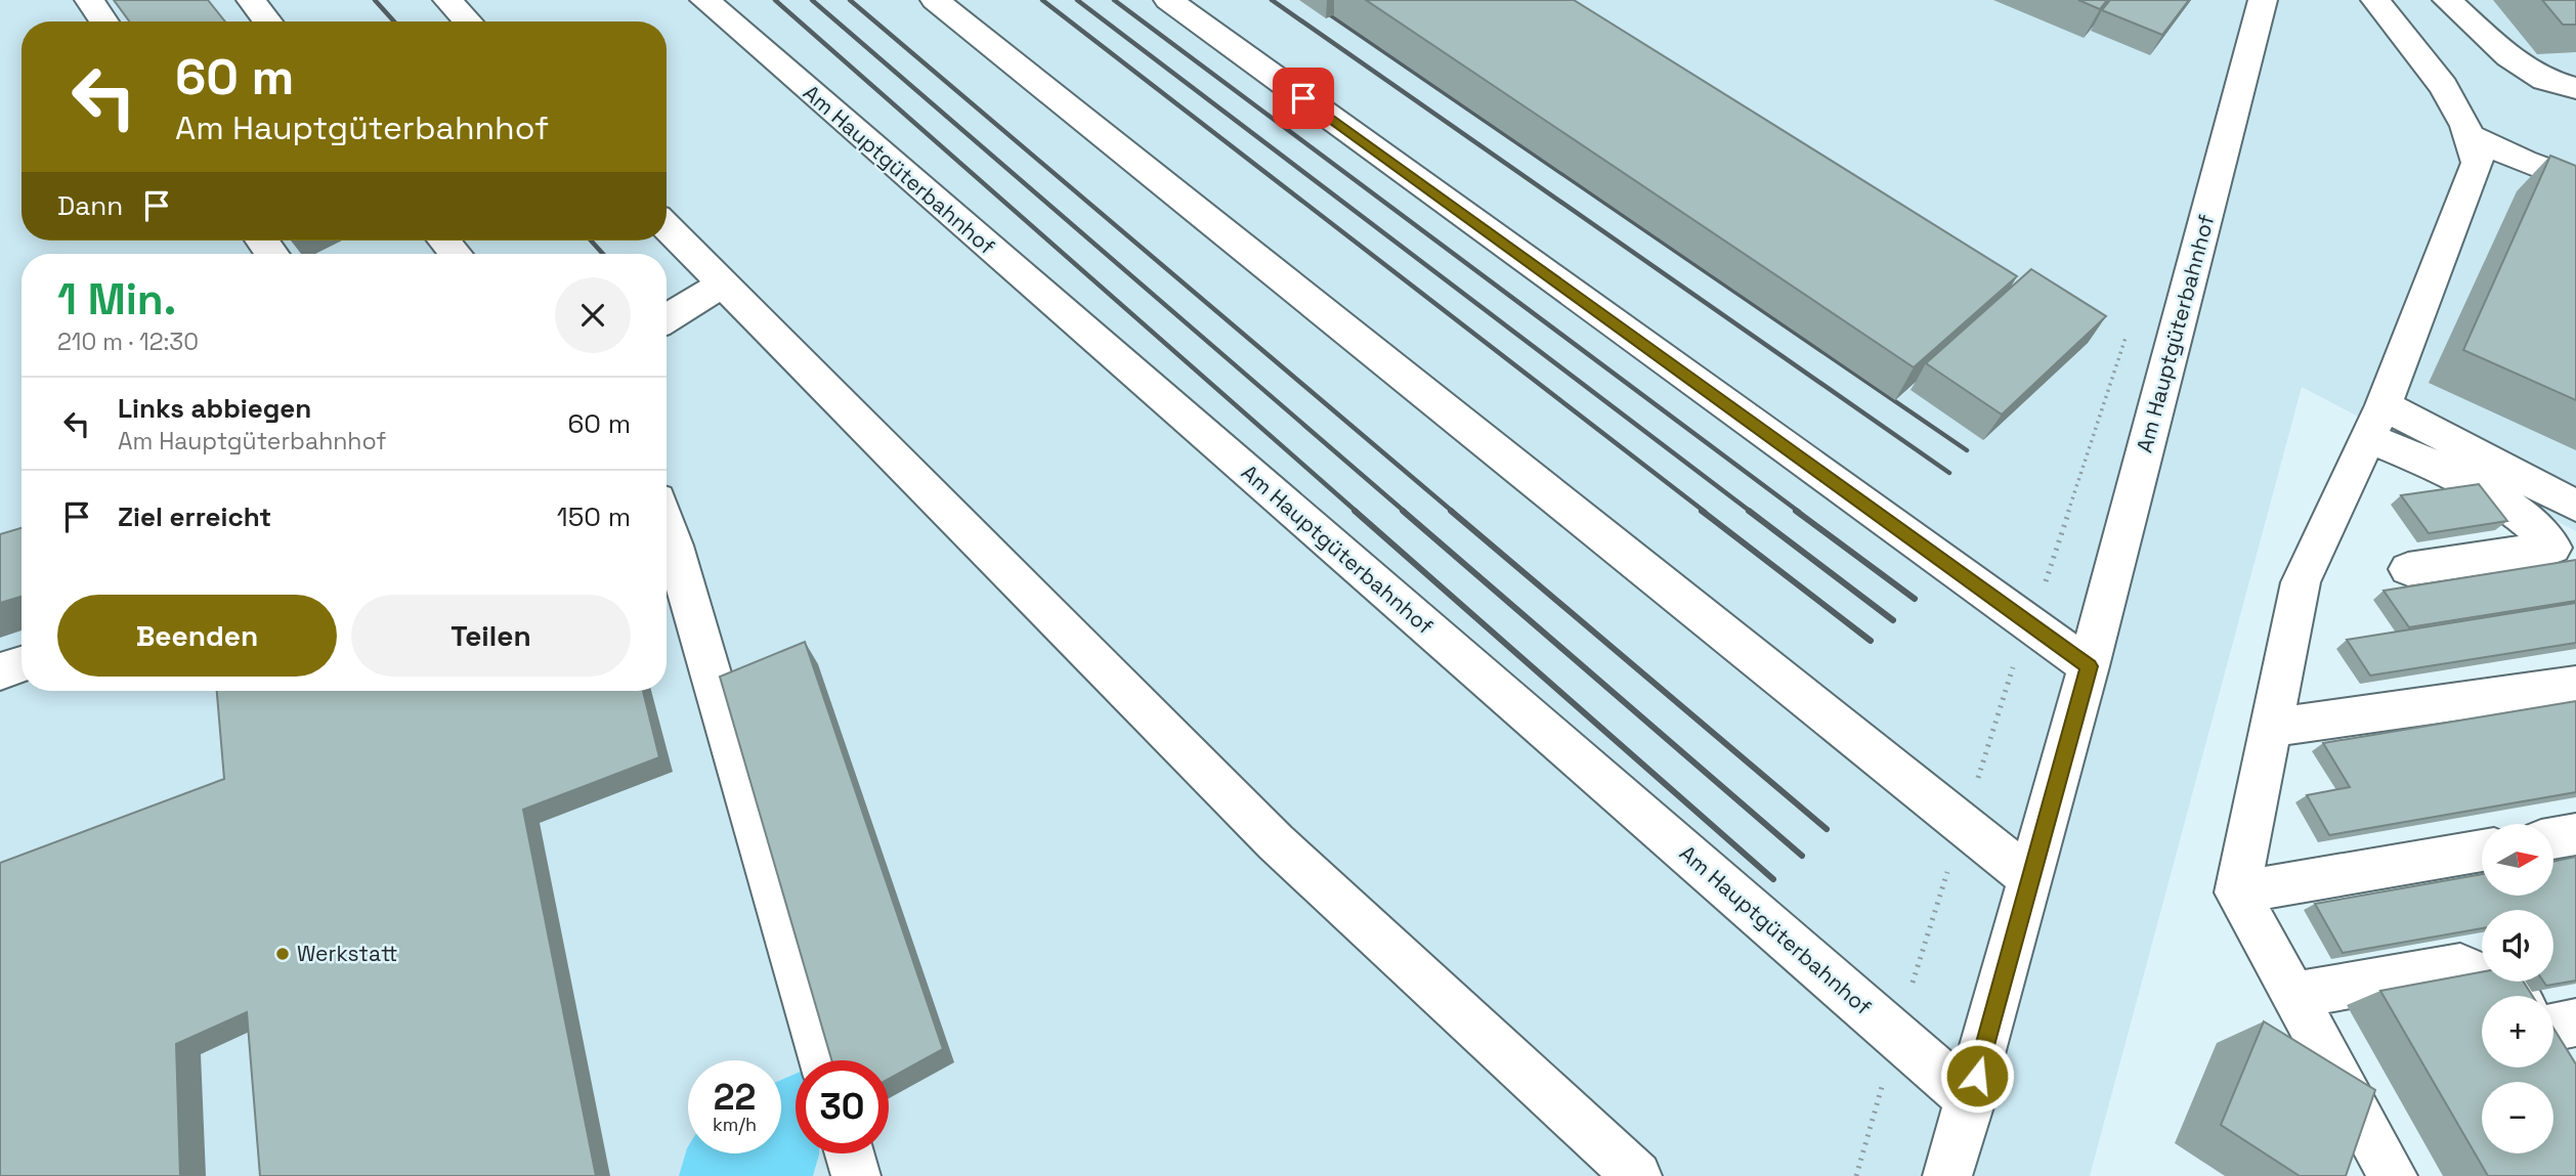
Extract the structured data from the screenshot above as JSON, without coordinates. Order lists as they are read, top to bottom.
{
  "streets": {
    "street": ["Am Hauptgüterbahnhof"]
  },
  "places": ["Werkstatt"],
  "north": "right",
  "page": {
    "turn": ["60 m", "Am Hauptgüterbahnhof"],
    "then": "Dann",
    "heading": ["1 Min.", "210 m · 12:30"],
    "list": [
      {
        "name": "Links abbiegen",
        "note": "Am Hauptgüterbahnhof",
        "value": "60 m"
      },
      {
        "name": "Ziel erreicht",
        "value": "150 m"
      }
    ],
    "buttons": ["Beenden", "Teilen"],
    "map_buttons": ["+", "−"],
    "speed": "22 km/h",
    "limit": "30"
  }
}
